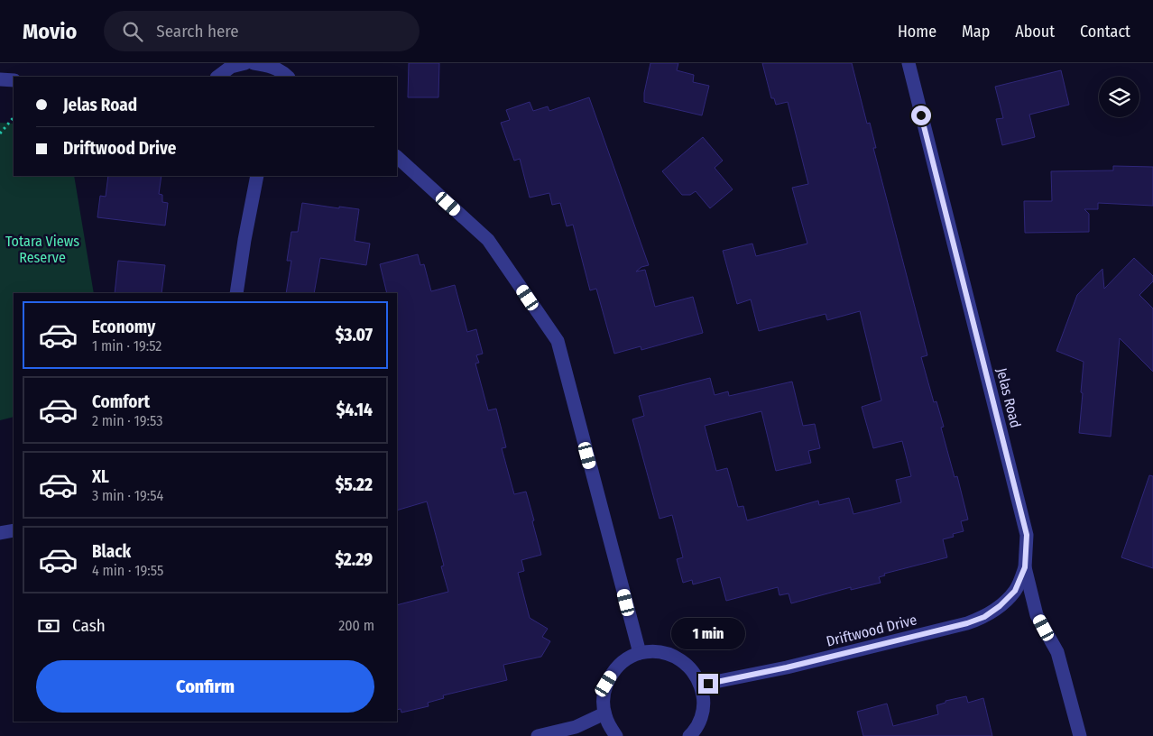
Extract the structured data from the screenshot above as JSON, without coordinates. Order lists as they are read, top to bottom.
{
  "streets": {
    "street": ["Jelas Road", "Driftwood Drive"]
  },
  "crossings": [
    ["Jelas Road", "Driftwood Drive"]
  ],
  "parks": ["Totara Views Reserve"],
  "page": {
    "header": "Movio",
    "search": "Search here",
    "nav": [
      "Home",
      "Map",
      "About",
      "Contact"
    ],
    "banner": ["Jelas Road", "Driftwood Drive"],
    "list": [
      {
        "name": "Economy",
        "note": "1 min · 19:52",
        "value": "$3.07"
      },
      {
        "name": "Comfort",
        "note": "2 min · 19:53",
        "value": "$4.14"
      },
      {
        "name": "XL",
        "note": "3 min · 19:54",
        "value": "$5.22"
      },
      {
        "name": "Black",
        "note": "4 min · 19:55",
        "value": "$2.29"
      }
    ],
    "pay": ["Cash", "200 m"],
    "bubble": "1 min",
    "buttons": "Confirm"
  }
}
